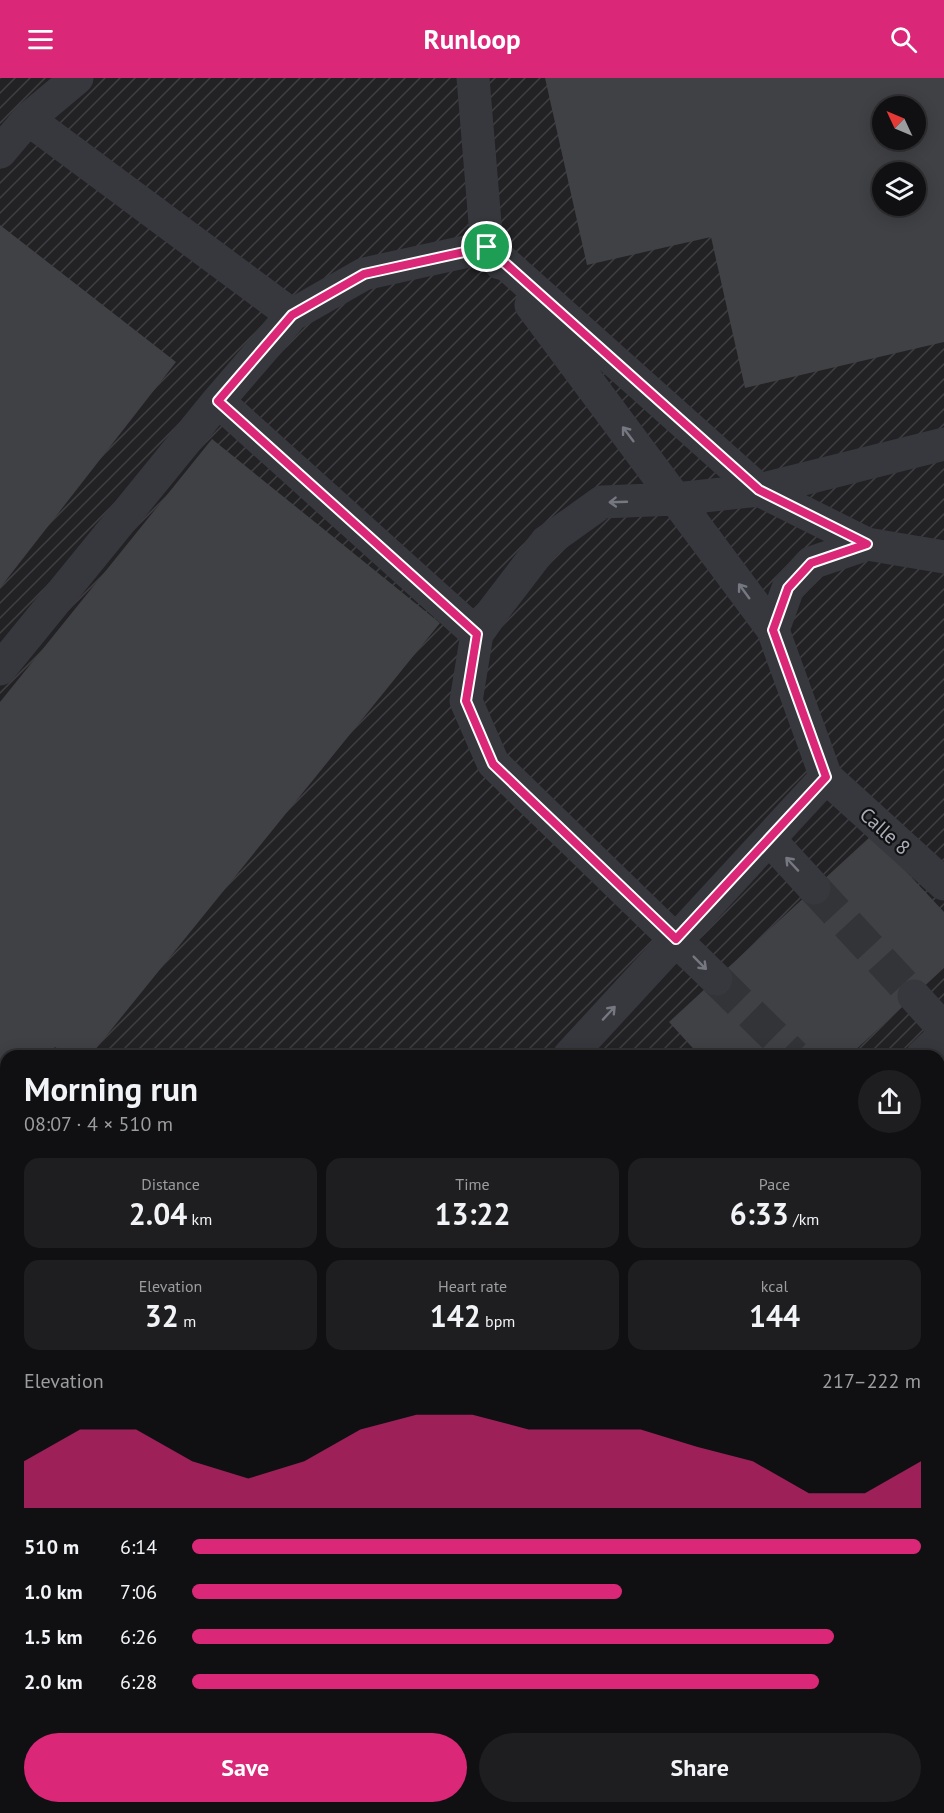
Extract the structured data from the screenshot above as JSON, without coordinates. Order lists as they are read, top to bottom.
{
  "streets": {
    "street": ["Calle 8"]
  },
  "north": "top left",
  "page": {
    "header": "Runloop",
    "heading": ["Morning run", "08:07 · 4 × 510 m"],
    "stats": [
      ["Distance", "2.04 km"],
      ["Time", "13:22"],
      ["Pace", "6:33 /km"],
      ["Elevation", "32 m"],
      ["Heart rate", "142 bpm"],
      ["kcal", "144"]
    ],
    "chart": ["Elevation", "217–222 m"],
    "list": [
      {
        "name": "510 m",
        "note": "6:14"
      },
      {
        "name": "1.0 km",
        "note": "7:06"
      },
      {
        "name": "1.5 km",
        "note": "6:26"
      },
      {
        "name": "2.0 km",
        "note": "6:28"
      }
    ],
    "buttons": ["Save", "Share"]
  }
}
